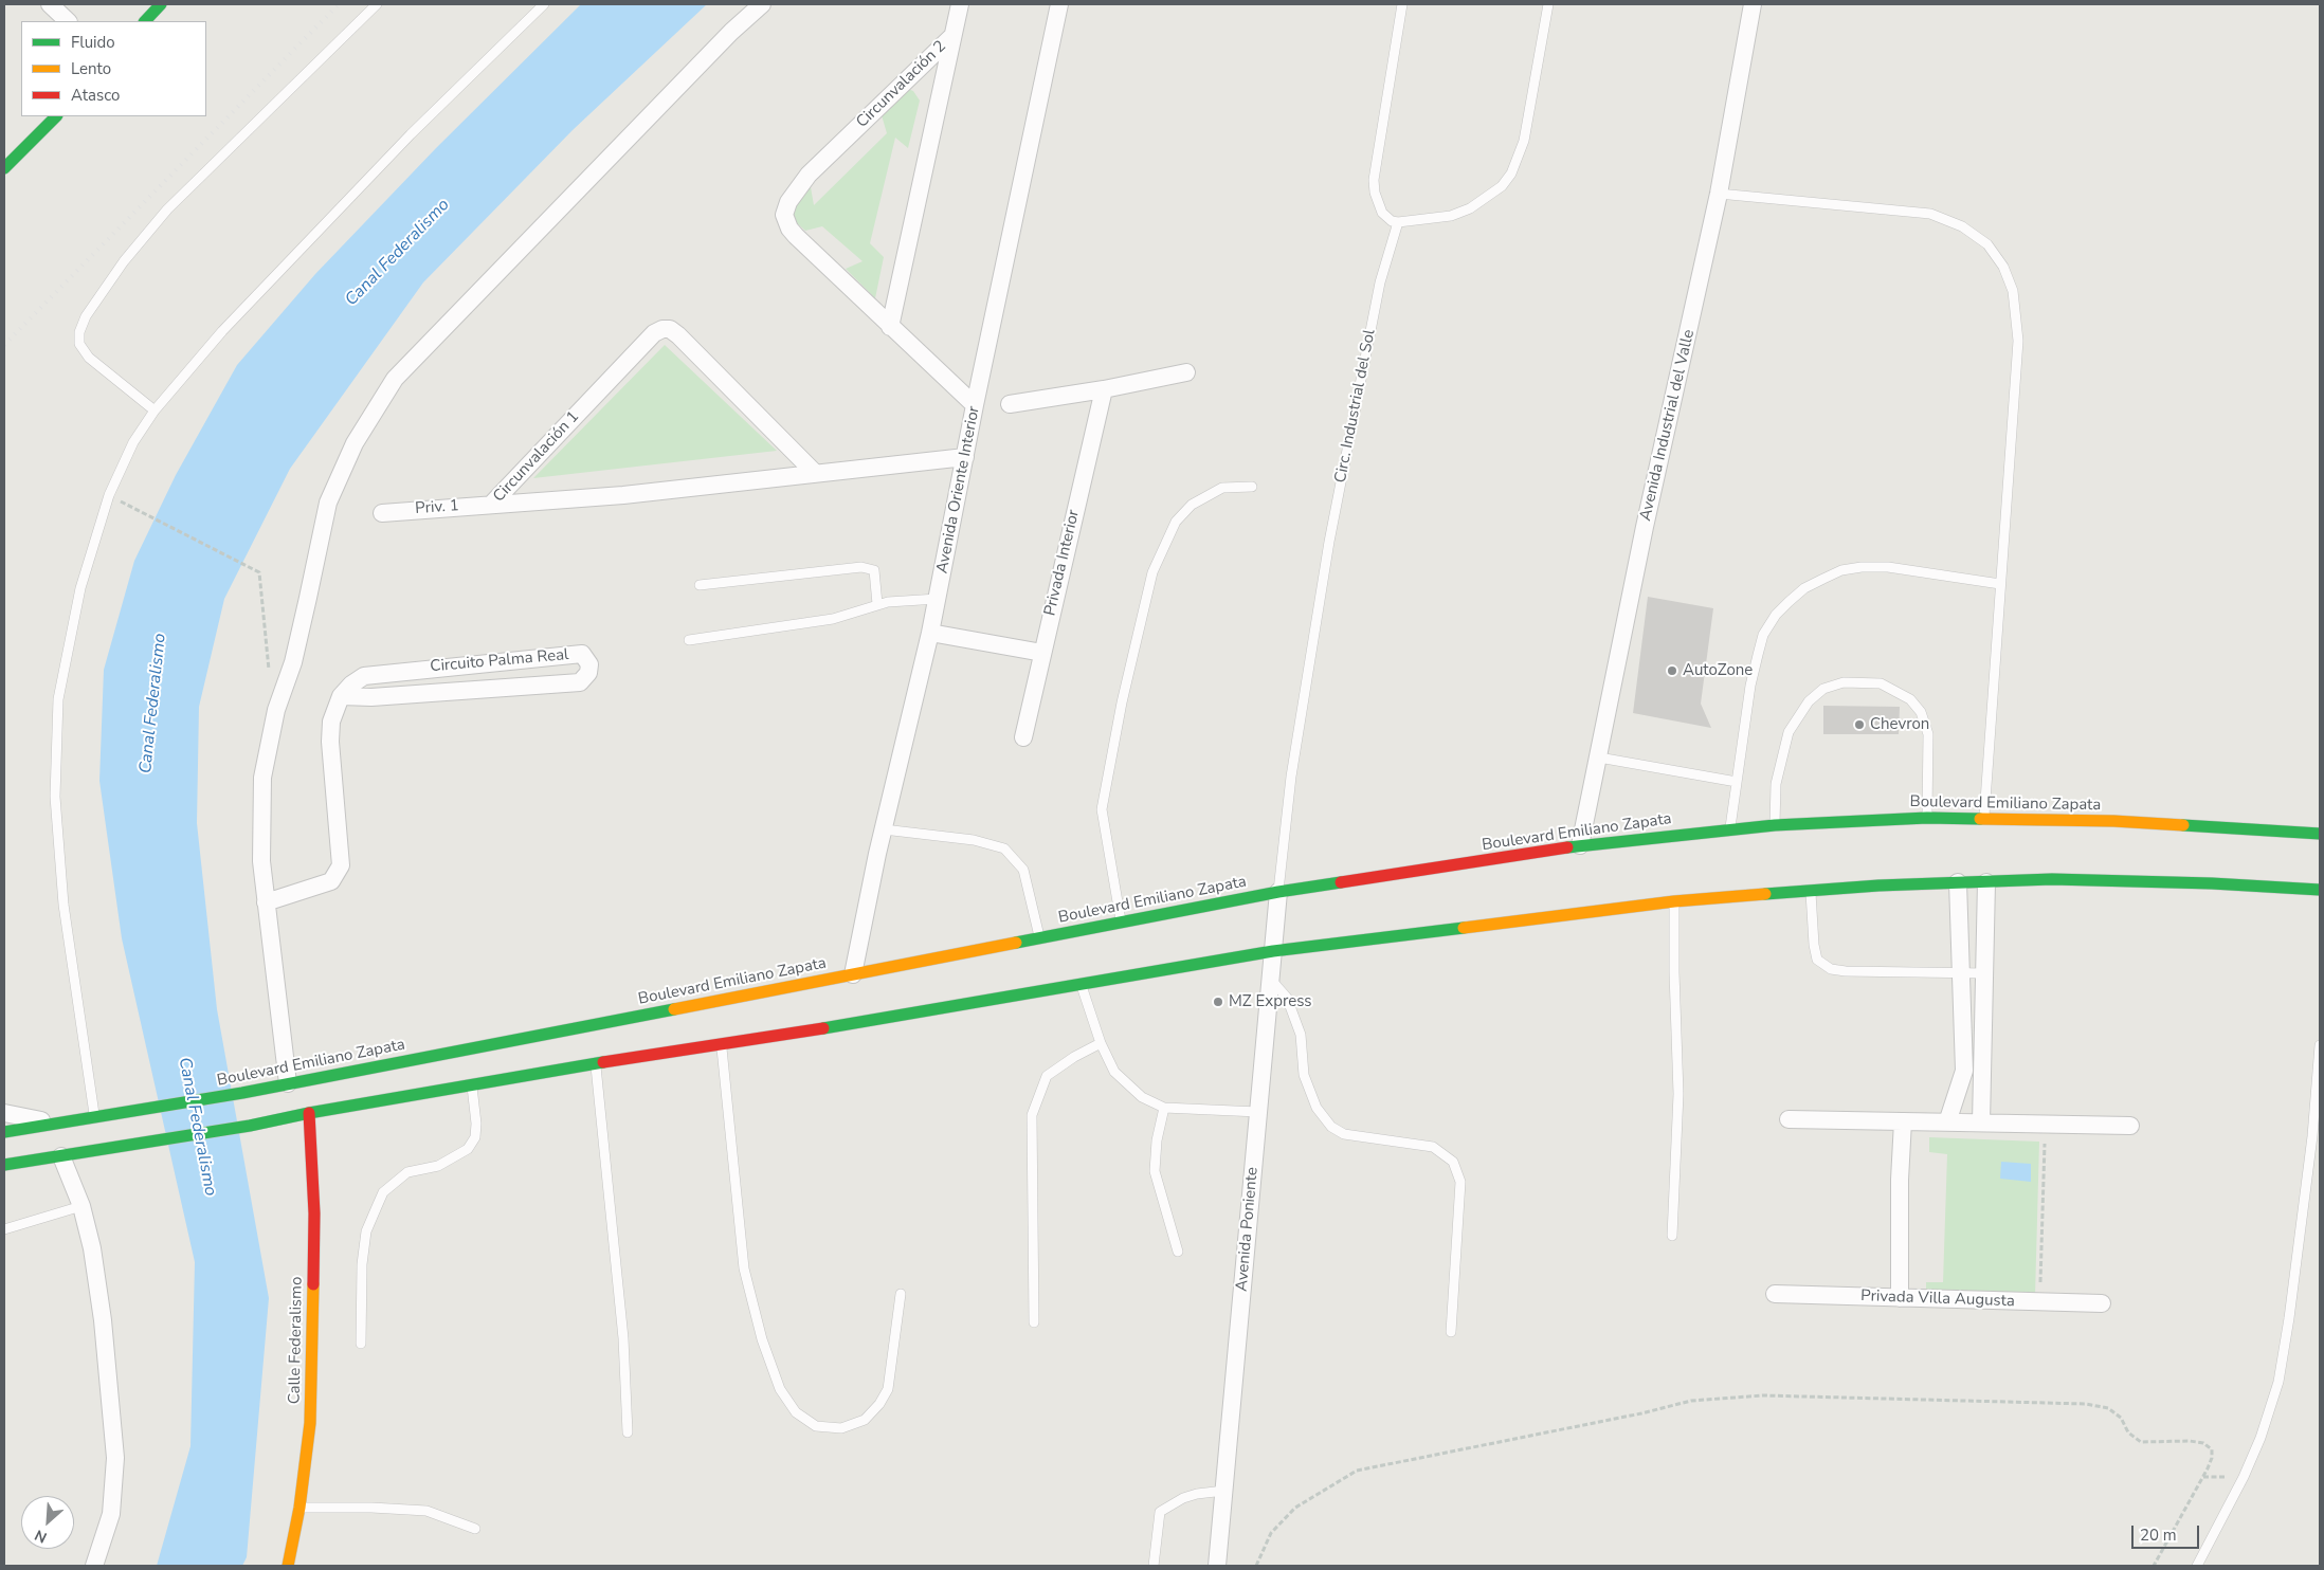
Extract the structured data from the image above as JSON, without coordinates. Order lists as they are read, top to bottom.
{
  "streets": {
    "main road": ["Boulevard Emiliano Zapata", "Calle Federalismo"],
    "street": [
      "Circunvalación 2",
      "Avenida Industrial del Valle",
      "Circunvalación 1",
      "Avenida Oriente Interior",
      "Priv. 1",
      "Privada Interior",
      "Circuito Palma Real",
      "Avenida Poniente",
      "Privada Villa Augusta"
    ],
    "lane": ["Circ. Industrial del Sol"]
  },
  "crossings": [
    ["Circunvalación 2", "Avenida Oriente Interior"],
    ["Circ. Industrial del Sol", "Boulevard Emiliano Zapata"],
    ["Circ. Industrial del Sol", "Avenida Poniente"],
    ["Avenida Industrial del Valle", "Boulevard Emiliano Zapata"],
    ["Circunvalación 1", "Avenida Oriente Interior"],
    ["Circunvalación 1", "Priv. 1"],
    ["Avenida Oriente Interior", "Boulevard Emiliano Zapata"],
    ["Boulevard Emiliano Zapata", "Avenida Poniente"]
  ],
  "water": ["Canal Federalismo"],
  "places": ["AutoZone", "Chevron", "MZ Express"],
  "legend": ["Fluido", "Lento", "Atasco"],
  "scale_bar": "20 m",
  "north": "bottom left"
}
